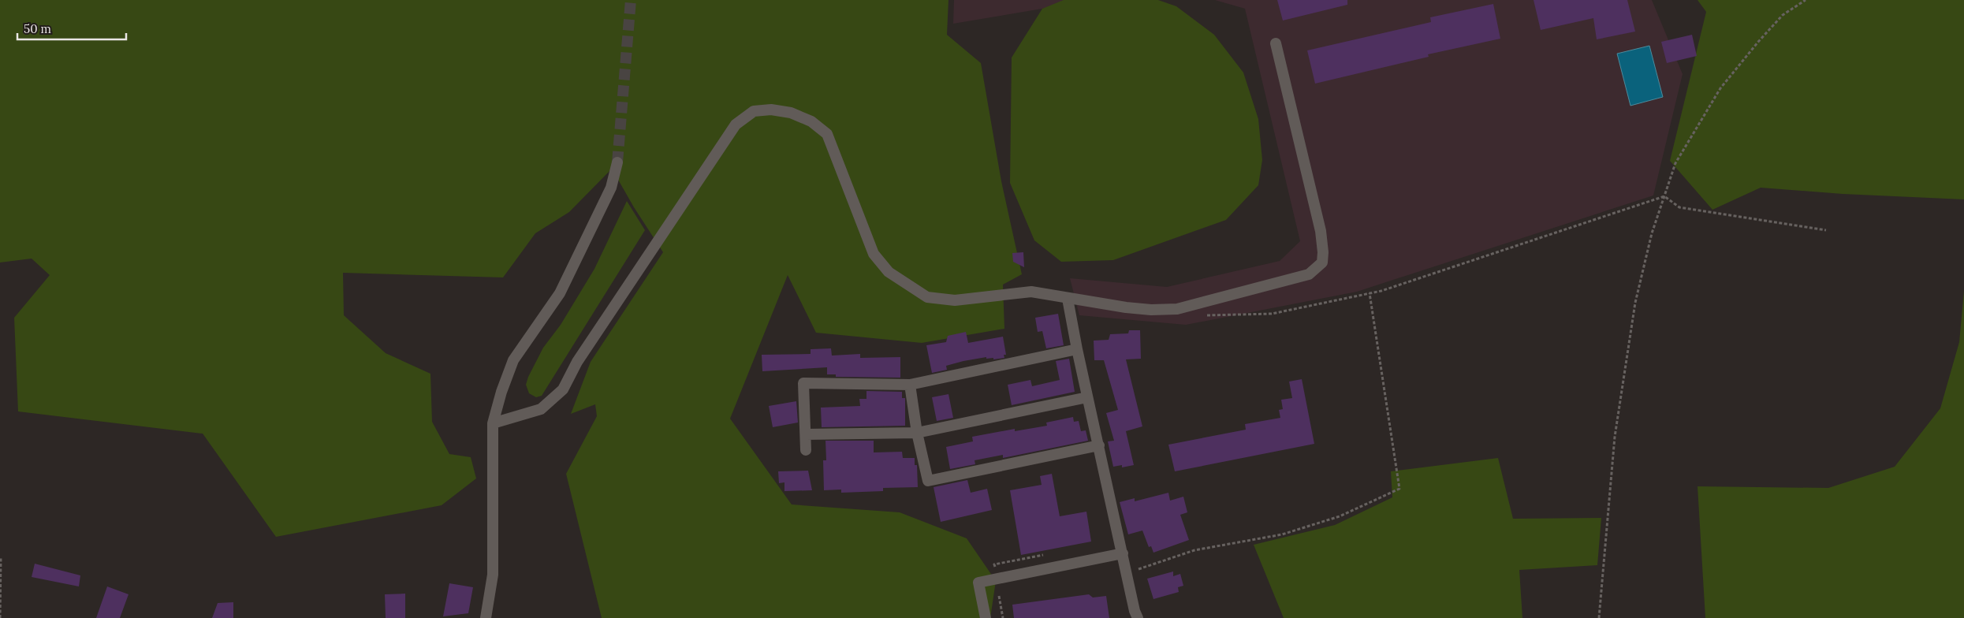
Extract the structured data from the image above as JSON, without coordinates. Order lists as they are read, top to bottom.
{
  "scale_bar": "50 m"
}
